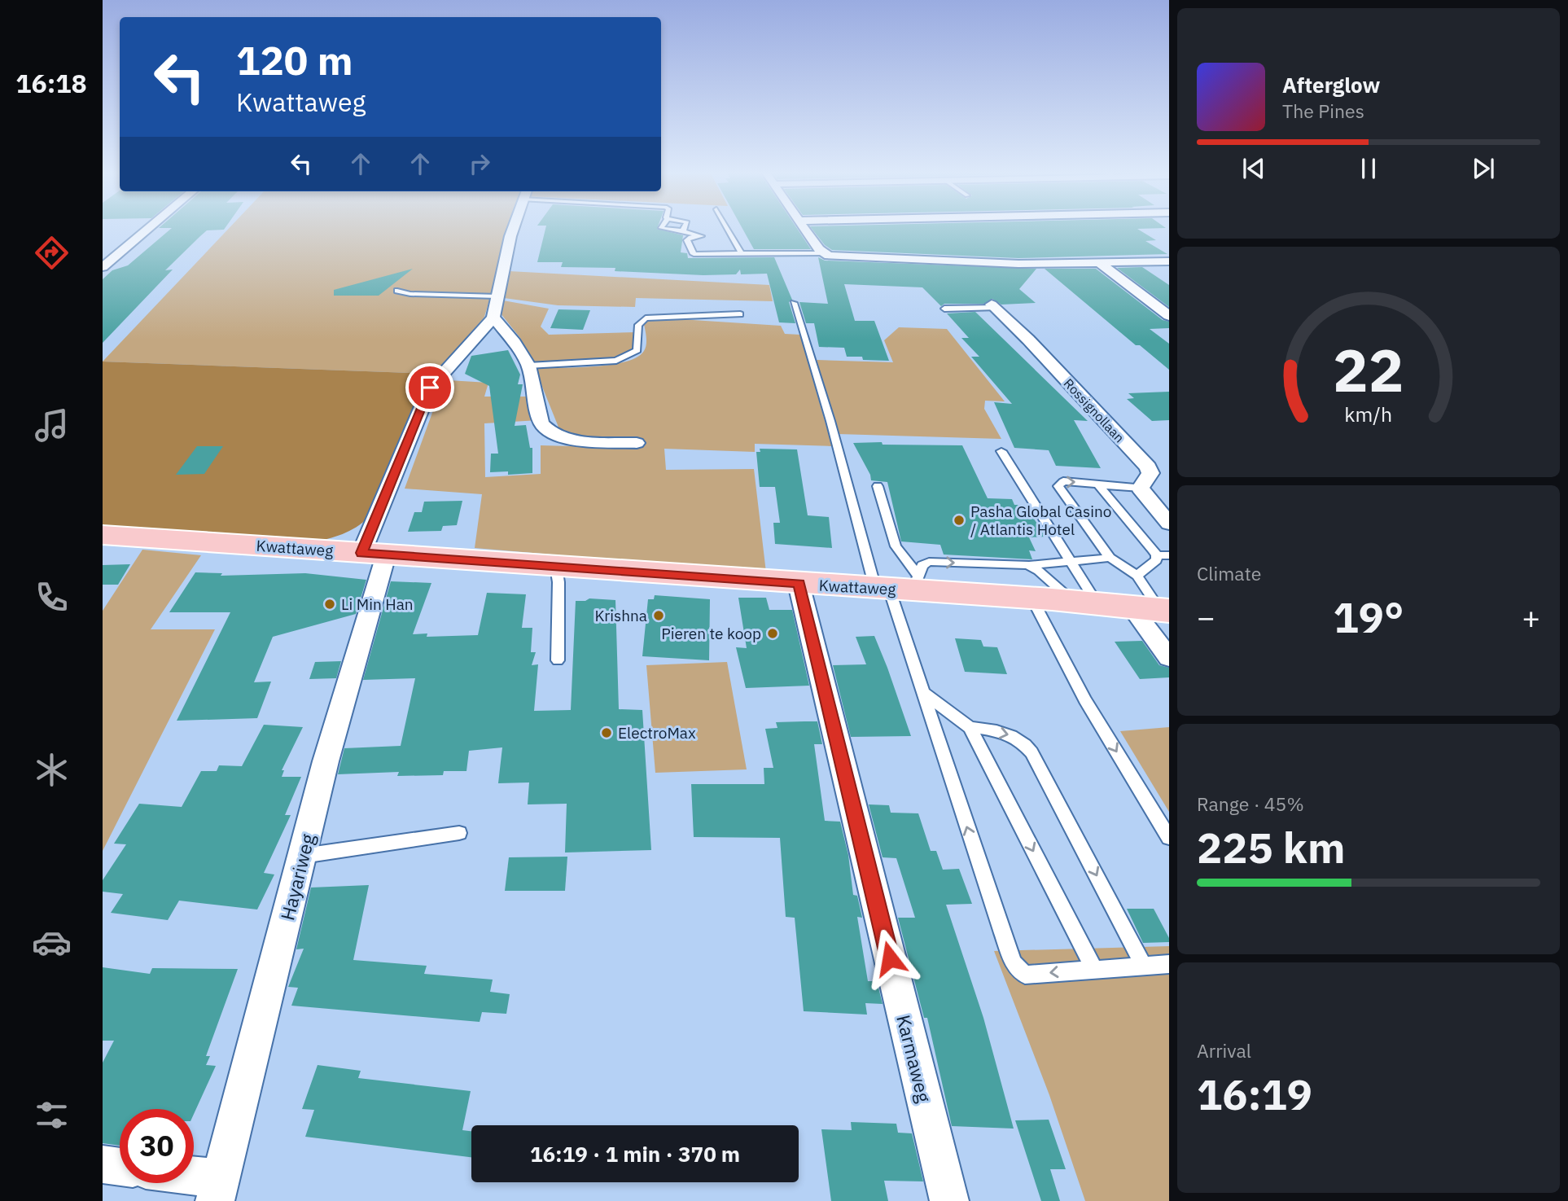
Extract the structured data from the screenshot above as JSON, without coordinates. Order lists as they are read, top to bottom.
{
  "streets": {
    "main road": ["Kwattaweg"],
    "street": ["Rossignollaan", "Hayariweg", "Karmaweg"]
  },
  "crossings": [
    ["Kwattaweg", "Hayariweg"],
    ["Kwattaweg", "Karmaweg"]
  ],
  "places": [
    "Pasha Global Casino / Atlantis Hotel",
    "Li Min Han",
    "Krishna",
    "Pieren te koop",
    "ElectroMax"
  ],
  "page": {
    "tabs": "16:18",
    "turn": ["120 m", "Kwattaweg"],
    "song": ["Afterglow", "The Pines"],
    "tile": [
      "Climate",
      ["Range · 45%", "225 km"],
      ["Arrival", "16:19"]
    ],
    "heat": ["−", "19°", "+"],
    "limit": "30",
    "trip": "16:19 · 1 min · 370 m",
    "gauge": ["22", "km/h"]
  }
}
